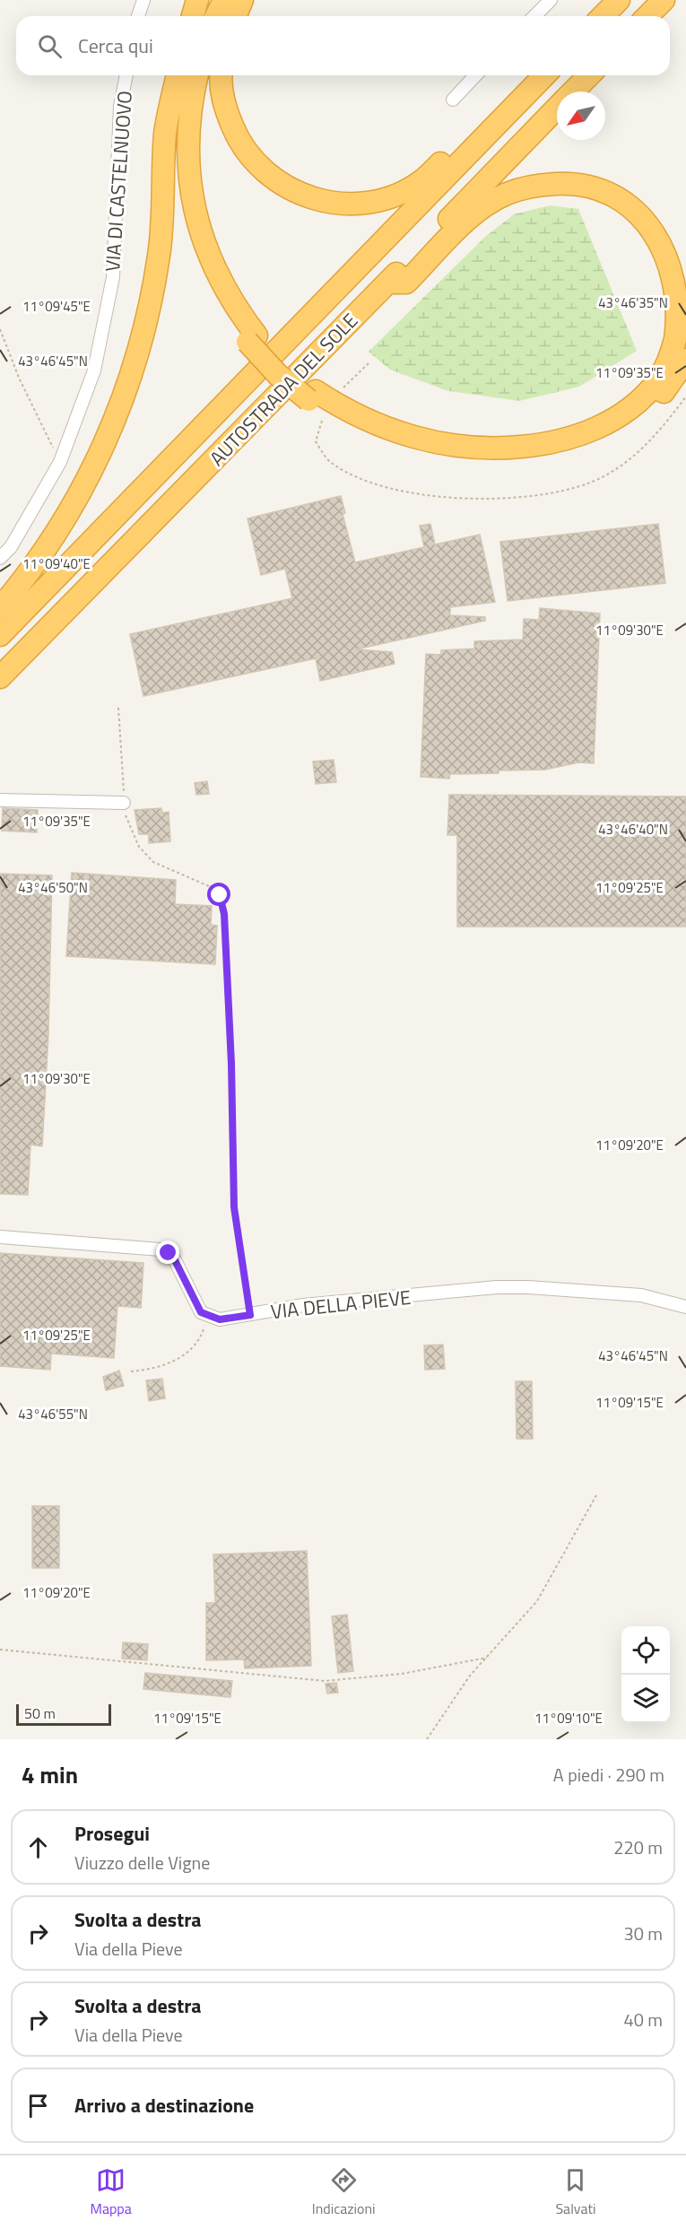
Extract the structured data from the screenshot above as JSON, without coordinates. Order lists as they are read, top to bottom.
{
  "streets": {
    "highway": ["AUTOSTRADA DEL SOLE"],
    "street": ["VIA DI CASTELNUOVO", "VIA DELLA PIEVE"]
  },
  "scale_bar": "50 m",
  "north": "bottom left",
  "page": {
    "search": "Cerca qui",
    "scale": "50 m",
    "heading": ["4 min", "A piedi · 290 m"],
    "list": [
      ["Prosegui", "Viuzzo delle Vigne", "220 m"],
      ["Svolta a destra", "Via della Pieve", "30 m"],
      ["Svolta a destra", "Via della Pieve", "40 m"],
      "Arrivo a destinazione"
    ],
    "nav": ["Mappa", "Indicazioni", "Salvati"]
  },
  "coordinates": [
    "43°46'35\"N",
    "11°09'45\"E",
    "43°46'45\"N",
    "11°09'35\"E",
    "11°09'40\"E",
    "11°09'30\"E",
    "43°46'40\"N",
    "43°46'50\"N",
    "11°09'25\"E",
    "11°09'20\"E",
    "11°09'15\"E",
    "43°46'55\"N",
    "11°09'10\"E"
  ]
}
